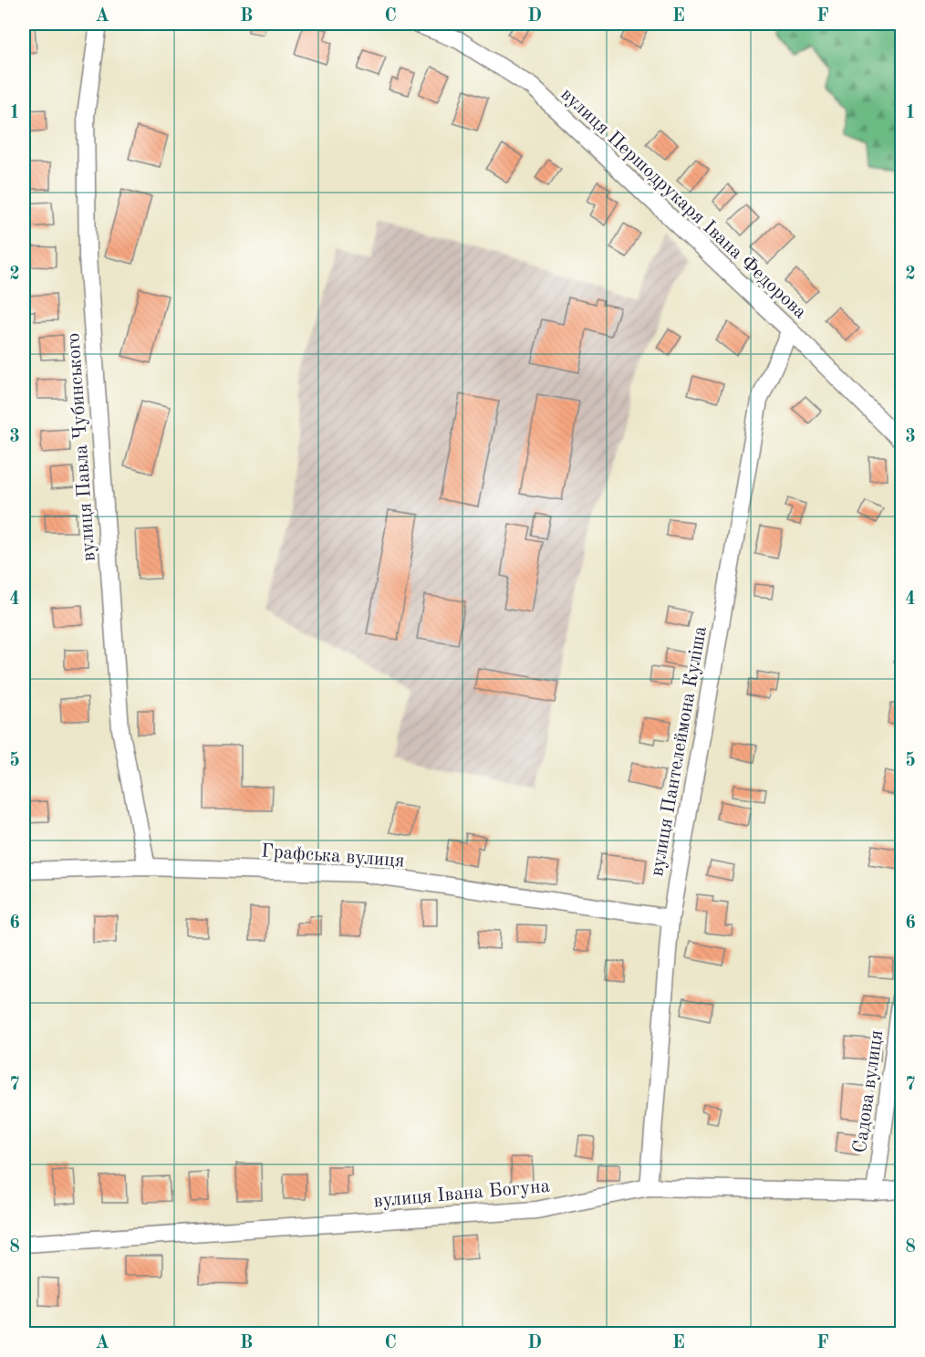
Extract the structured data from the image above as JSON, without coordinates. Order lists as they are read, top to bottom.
{
  "streets": {
    "street": [
      "вулиця Першодрукаря Івана Федорова",
      "вулиця Павла Чубинського",
      "вулиця Пантелеймона Куліша",
      "Графська вулиця",
      "Садова вулиця",
      "вулиця Івана Богуна"
    ]
  },
  "crossings": [
    ["вулиця Першодрукаря Івана Федорова", "вулиця Пантелеймона Куліша"],
    ["вулиця Павла Чубинського", "Графська вулиця"],
    ["вулиця Пантелеймона Куліша", "Графська вулиця"],
    ["вулиця Пантелеймона Куліша", "вулиця Івана Богуна"],
    ["Садова вулиця", "вулиця Івана Богуна"]
  ],
  "grid": {
    "columns": [
      "A",
      "B",
      "C",
      "D",
      "E",
      "F"
    ],
    "rows": [
      "1",
      "2",
      "3",
      "4",
      "5",
      "6",
      "7",
      "8"
    ]
  }
}
